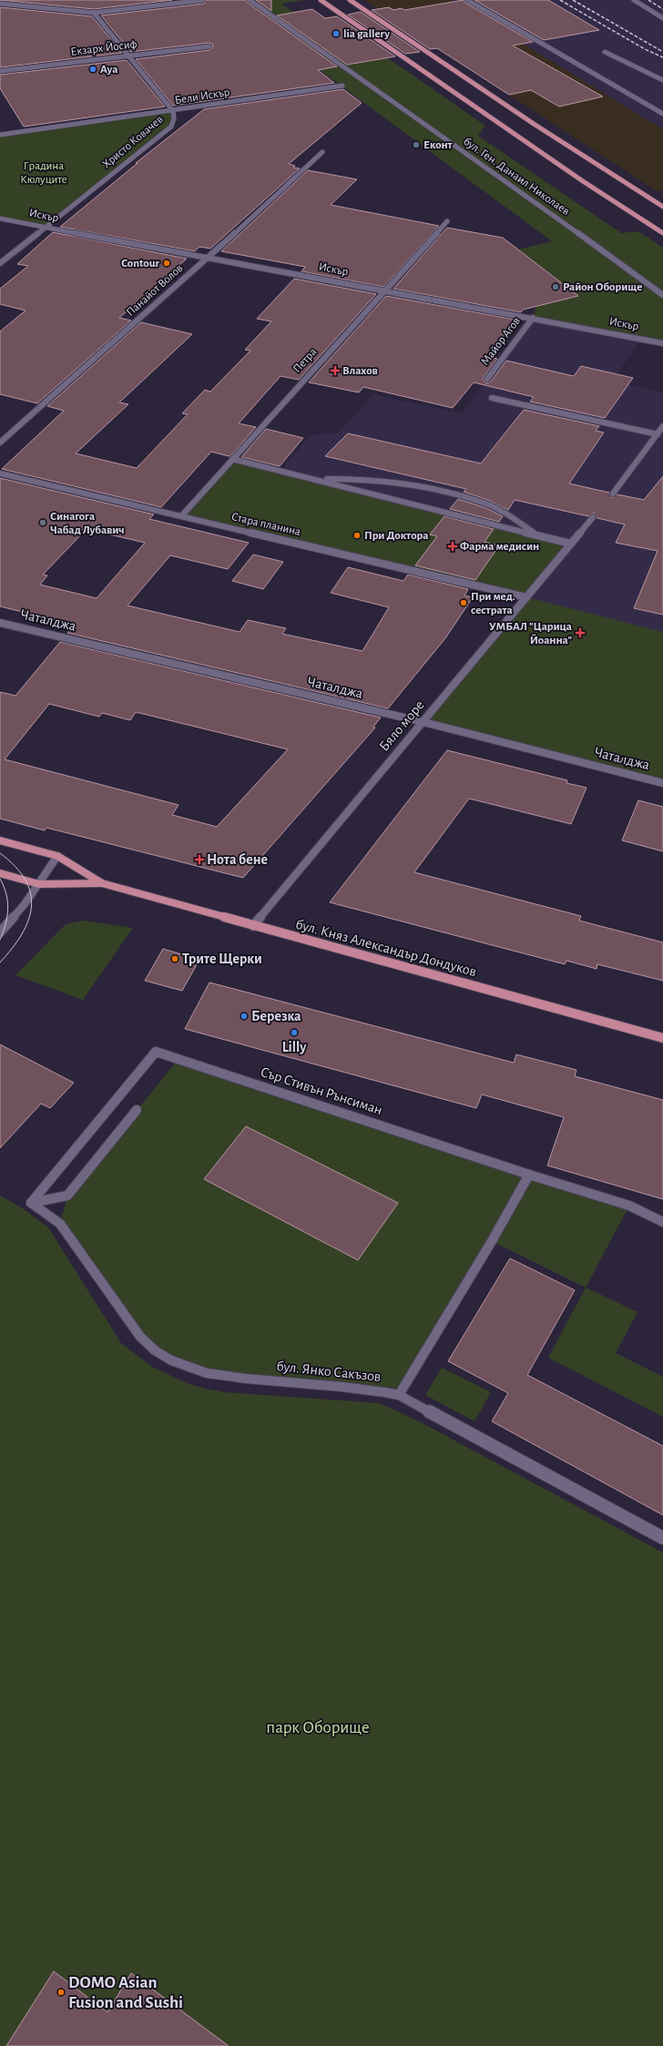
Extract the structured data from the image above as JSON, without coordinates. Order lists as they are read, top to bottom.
{
  "streets": {
    "main road": ["бул. Княз Александър Дондуков"],
    "street": [
      "Екзарх Йосиф",
      "Бели Искър",
      "Христо Ковачев",
      "бул. Ген. Данаил Николаев",
      "Искър",
      "Панайот Волов",
      "Майор Агов",
      "Петра",
      "Стара планина",
      "Чаталджа",
      "Бяло море",
      "Сър Стивън Рънсиман",
      "бул. Янко Сакъзов"
    ]
  },
  "crossings": [
    ["Екзарх Йосиф", "Христо Ковачев"],
    ["Бели Искър", "Христо Ковачев"],
    ["Христо Ковачев", "Искър"],
    ["Искър", "Панайот Волов"],
    ["Искър", "Майор Агов"],
    ["Искър", "Петра"],
    ["Петра", "Стара планина"],
    ["Стара планина", "Бяло море"],
    ["Чаталджа", "Бяло море"],
    ["Бяло море", "бул. Княз Александър Дондуков"],
    ["Сър Стивън Рънсиман", "бул. Янко Сакъзов"]
  ],
  "parks": ["Градина Кюлуците", "парк Оборище"],
  "places": {
    "other": [
      "lia gallery",
      "Aya",
      "Еконт",
      "Contour",
      "Район Оборище",
      "Синагога Чабад Лубавич",
      "При Доктора",
      "При мед. сестрата",
      "Трите Щерки",
      "Березка",
      "Lilly",
      "DOMO Asian Fusion and Sushi"
    ],
    "health": [
      "Влахов",
      "Фарма медисин",
      "УМБАЛ \"Царица Йоанна\"",
      "Нота бене"
    ]
  }
}
